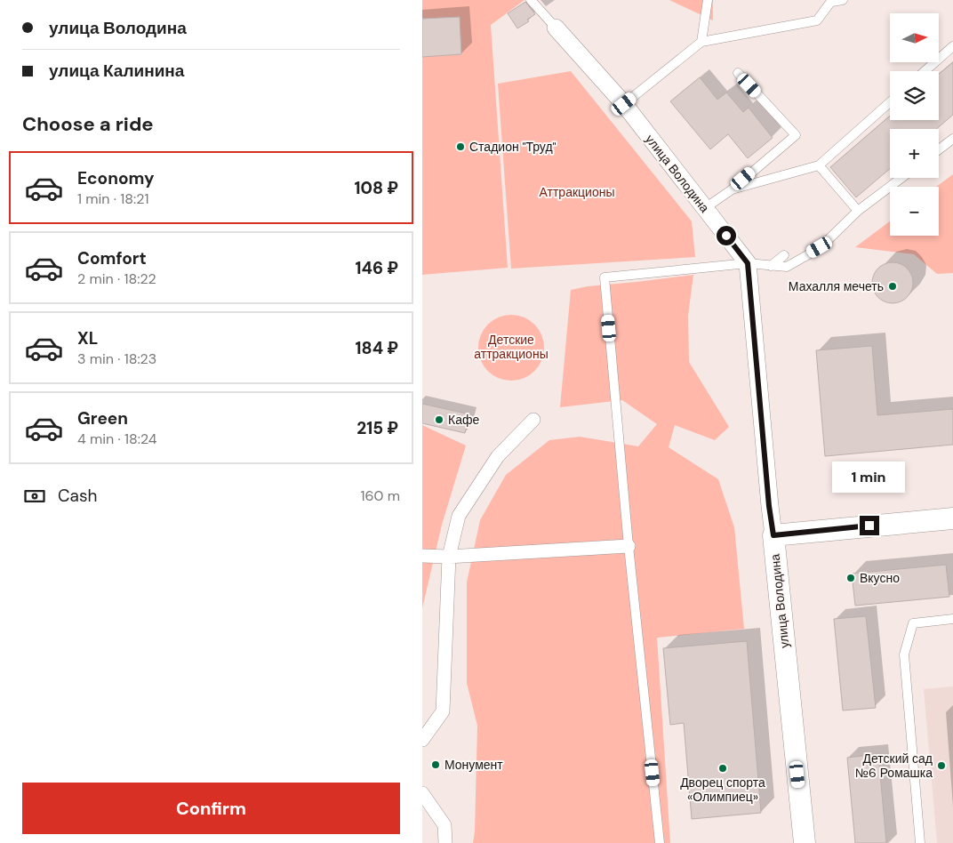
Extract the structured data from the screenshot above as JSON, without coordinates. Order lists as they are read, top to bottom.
{
  "streets": {
    "street": ["улица Володина"]
  },
  "parks": ["Аттракционы", "Детские аттракционы"],
  "places": [
    "Стадион \"Труд\"",
    "Махалля мечеть",
    "Кафе",
    "Вкусно",
    "Монумент",
    "Детский сад №6 Ромашка",
    "Дворец спорта «Олимпиец»"
  ],
  "north": "right",
  "page": {
    "banner": ["улица Володина", "улица Калинина"],
    "map_buttons": ["+", "−"],
    "heading": "Choose a ride",
    "list": [
      {
        "name": "Economy",
        "note": "1 min · 18:21",
        "value": "108 ₽"
      },
      {
        "name": "Comfort",
        "note": "2 min · 18:22",
        "value": "146 ₽"
      },
      {
        "name": "XL",
        "note": "3 min · 18:23",
        "value": "184 ₽"
      },
      {
        "name": "Green",
        "note": "4 min · 18:24",
        "value": "215 ₽"
      }
    ],
    "bubble": "1 min",
    "pay": ["Cash", "160 m"],
    "buttons": "Confirm"
  }
}
